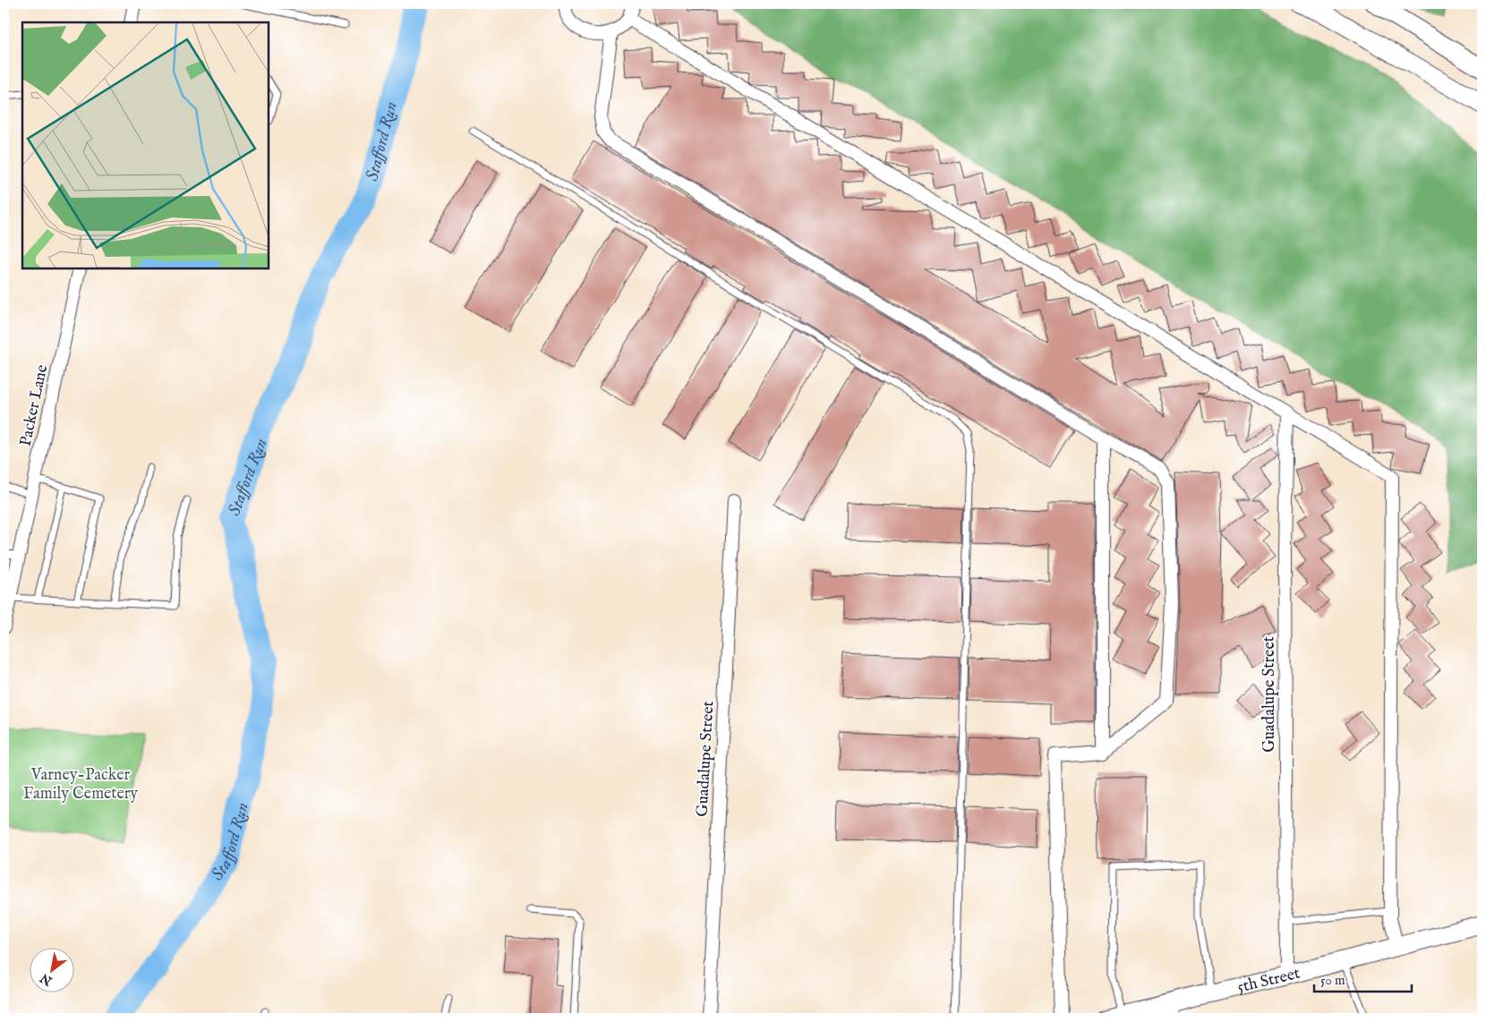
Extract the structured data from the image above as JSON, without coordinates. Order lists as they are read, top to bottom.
{
  "streets": {
    "main road": ["5th Street"],
    "street": ["Packer Lane", "Guadalupe Street"]
  },
  "crossings": [
    ["Guadalupe Street", "5th Street"]
  ],
  "water": ["Stafford Run"],
  "parks": ["Varney-Packer Family Cemetery"],
  "scale_bar": "50 m",
  "north": "bottom left"
}
